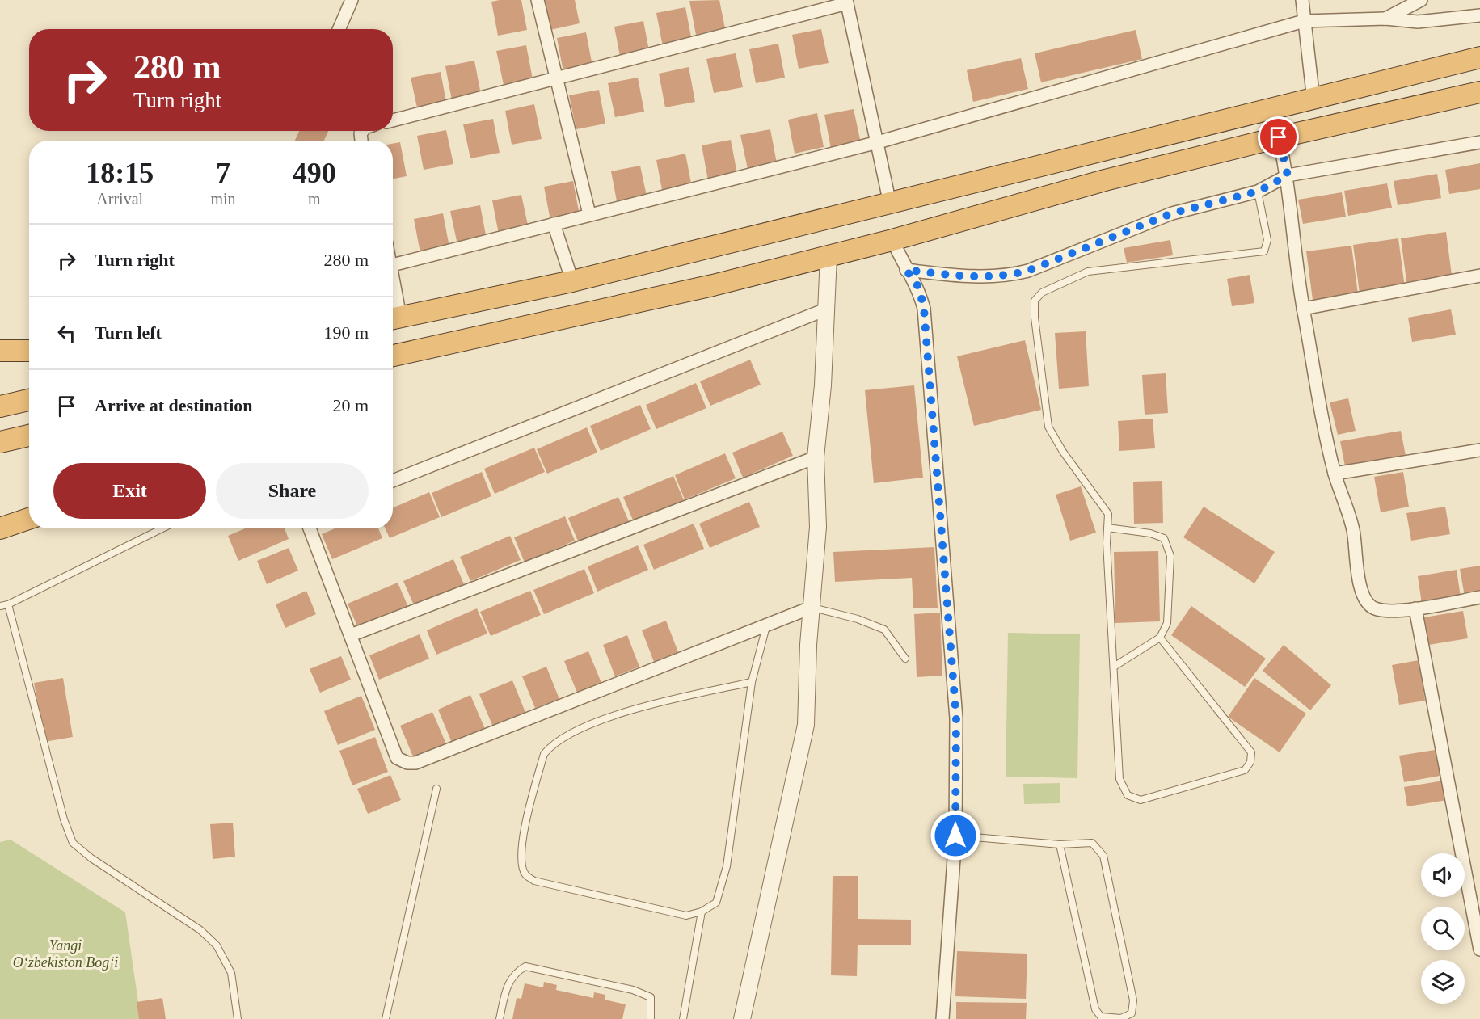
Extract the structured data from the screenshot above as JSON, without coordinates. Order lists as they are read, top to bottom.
{
  "parks": ["Yangi Oʻzbekiston Bogʻi"],
  "page": {
    "turn": ["280 m", "Turn right"],
    "eta": [
      "18:15",
      "Arrival",
      "7",
      "min",
      "490",
      "m"
    ],
    "list": [
      {
        "name": "Turn right",
        "value": "280 m"
      },
      {
        "name": "Turn left",
        "value": "190 m"
      },
      {
        "name": "Arrive at destination",
        "value": "20 m"
      }
    ],
    "buttons": ["Exit", "Share"]
  }
}
